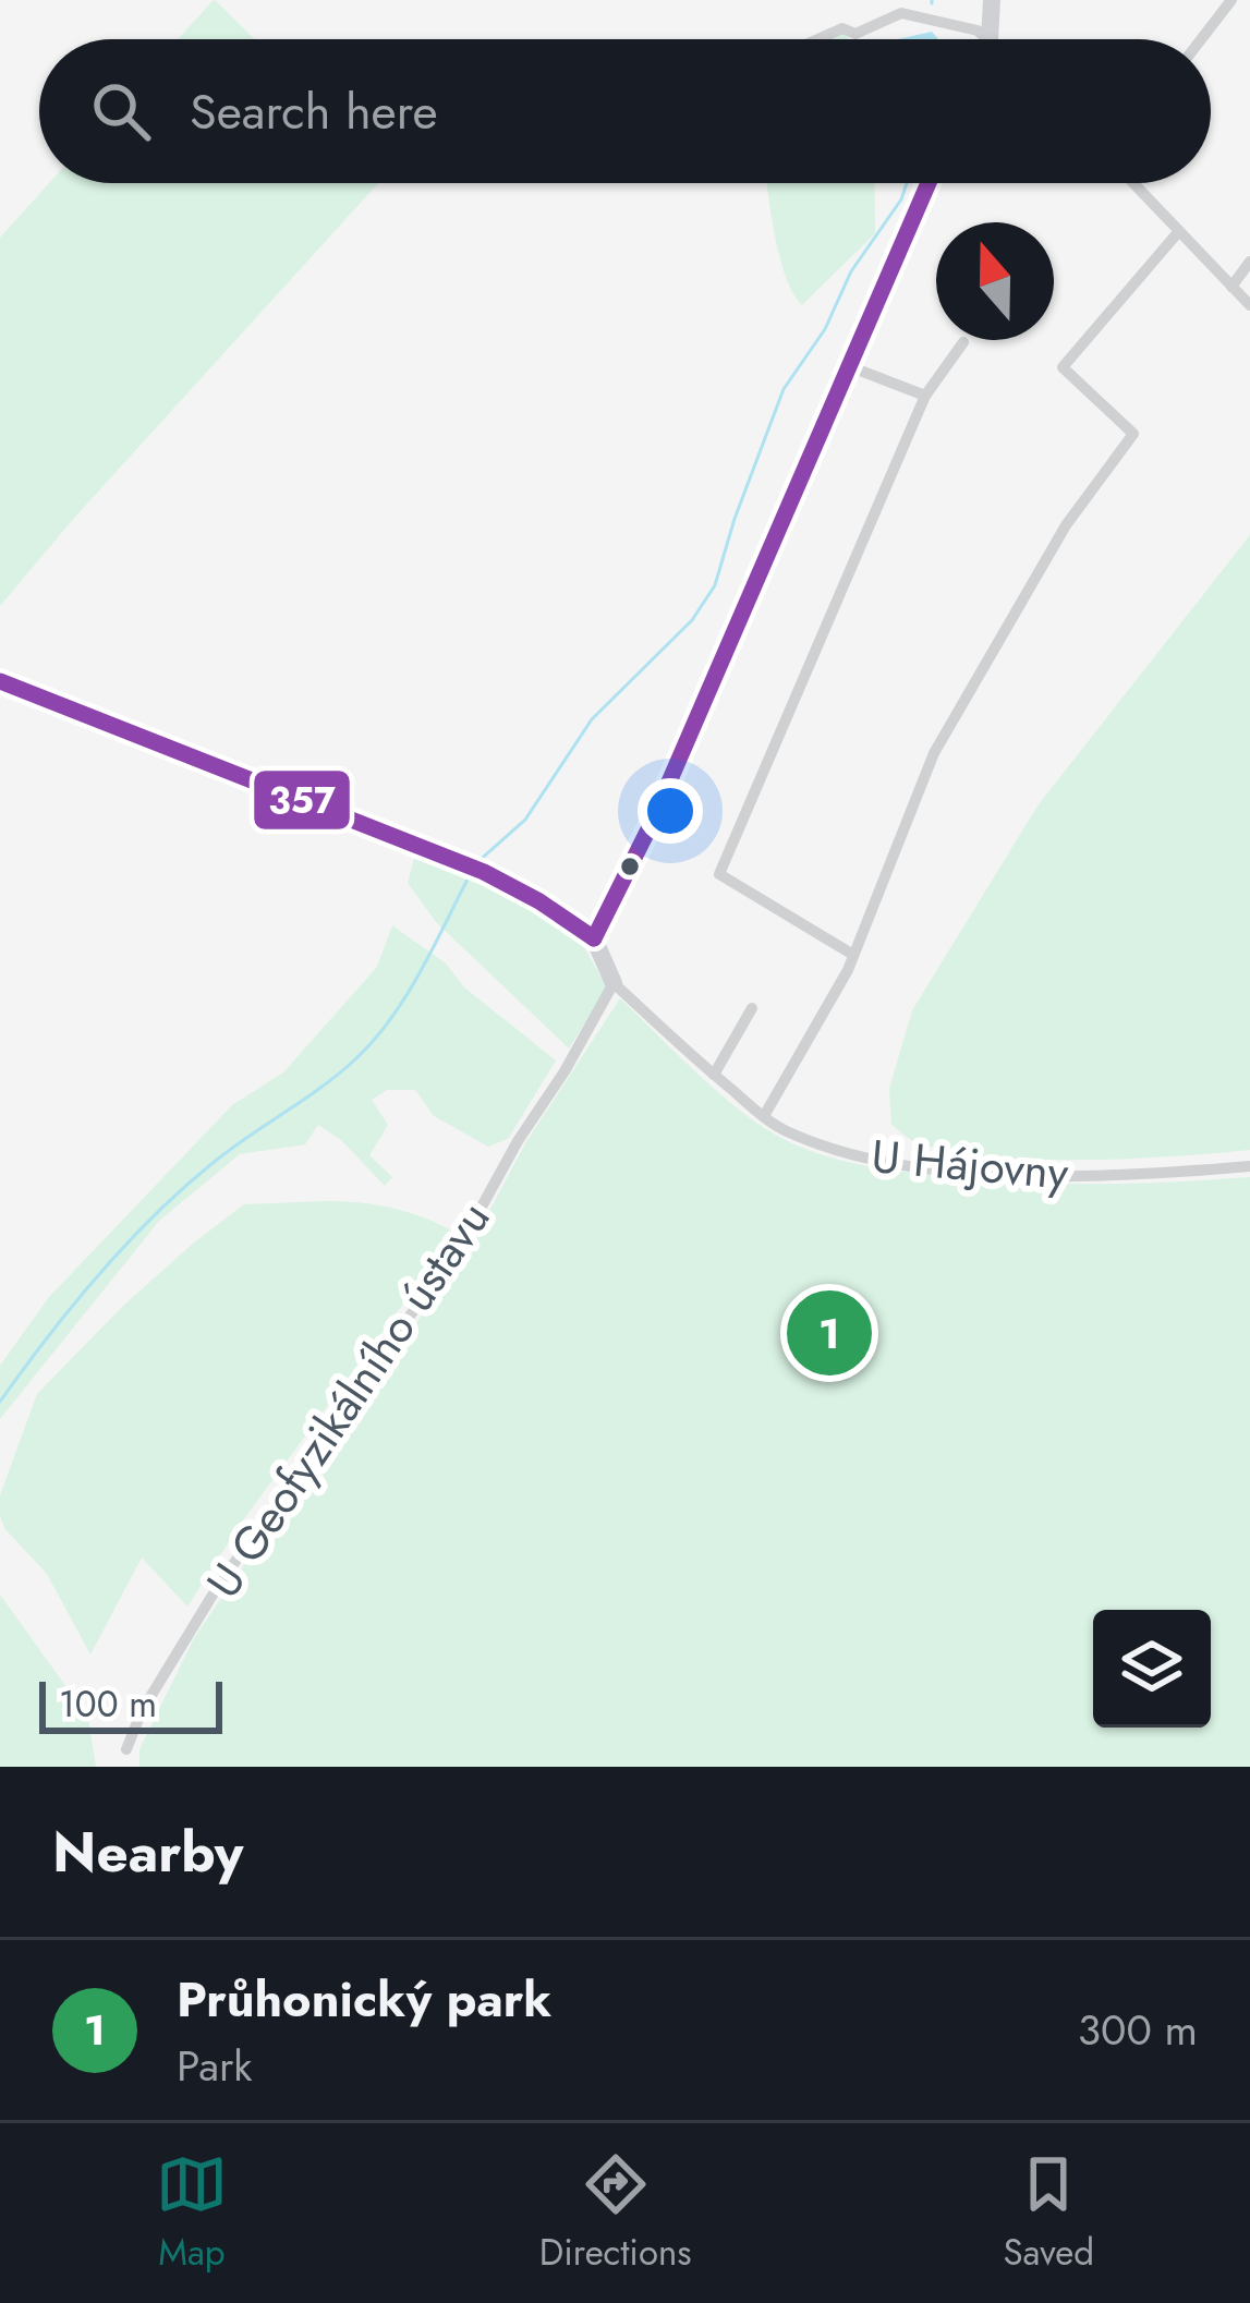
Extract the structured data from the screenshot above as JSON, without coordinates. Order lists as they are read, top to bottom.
{
  "streets": {
    "street": ["U Hájovny", "U Geofyzikálního ústavu"]
  },
  "crossings": [
    ["U Hájovny", "U Geofyzikálního ústavu"]
  ],
  "lines": ["transit line 357"],
  "scale_bar": "100 m",
  "north": "top",
  "page": {
    "search": "Search here",
    "pins": "1",
    "scale": "100 m",
    "heading": "Nearby",
    "list": [
      {
        "mark": "1",
        "name": "Průhonický park",
        "note": "Park",
        "value": "300 m"
      }
    ],
    "nav": ["Map", "Directions", "Saved"]
  }
}
